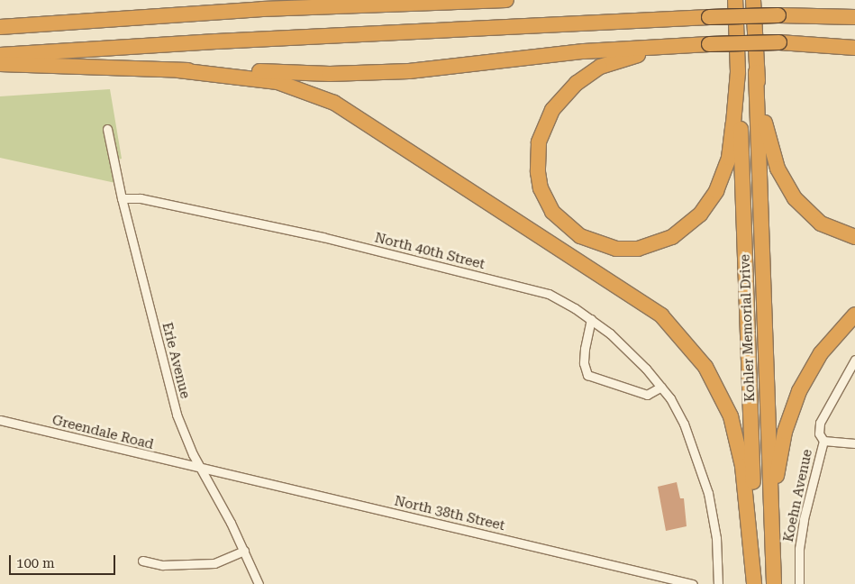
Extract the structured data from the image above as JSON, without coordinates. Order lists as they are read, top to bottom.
{
  "streets": {
    "highway": ["Kohler Memorial Drive"],
    "street": [
      "North 40th Street",
      "Erie Avenue",
      "Greendale Road",
      "Koehn Avenue",
      "North 38th Street"
    ]
  },
  "crossings": [
    ["North 40th Street", "Erie Avenue"],
    ["Erie Avenue", "Greendale Road"],
    ["Erie Avenue", "North 38th Street"],
    ["Greendale Road", "North 38th Street"]
  ],
  "scale_bar": "100 m"
}
